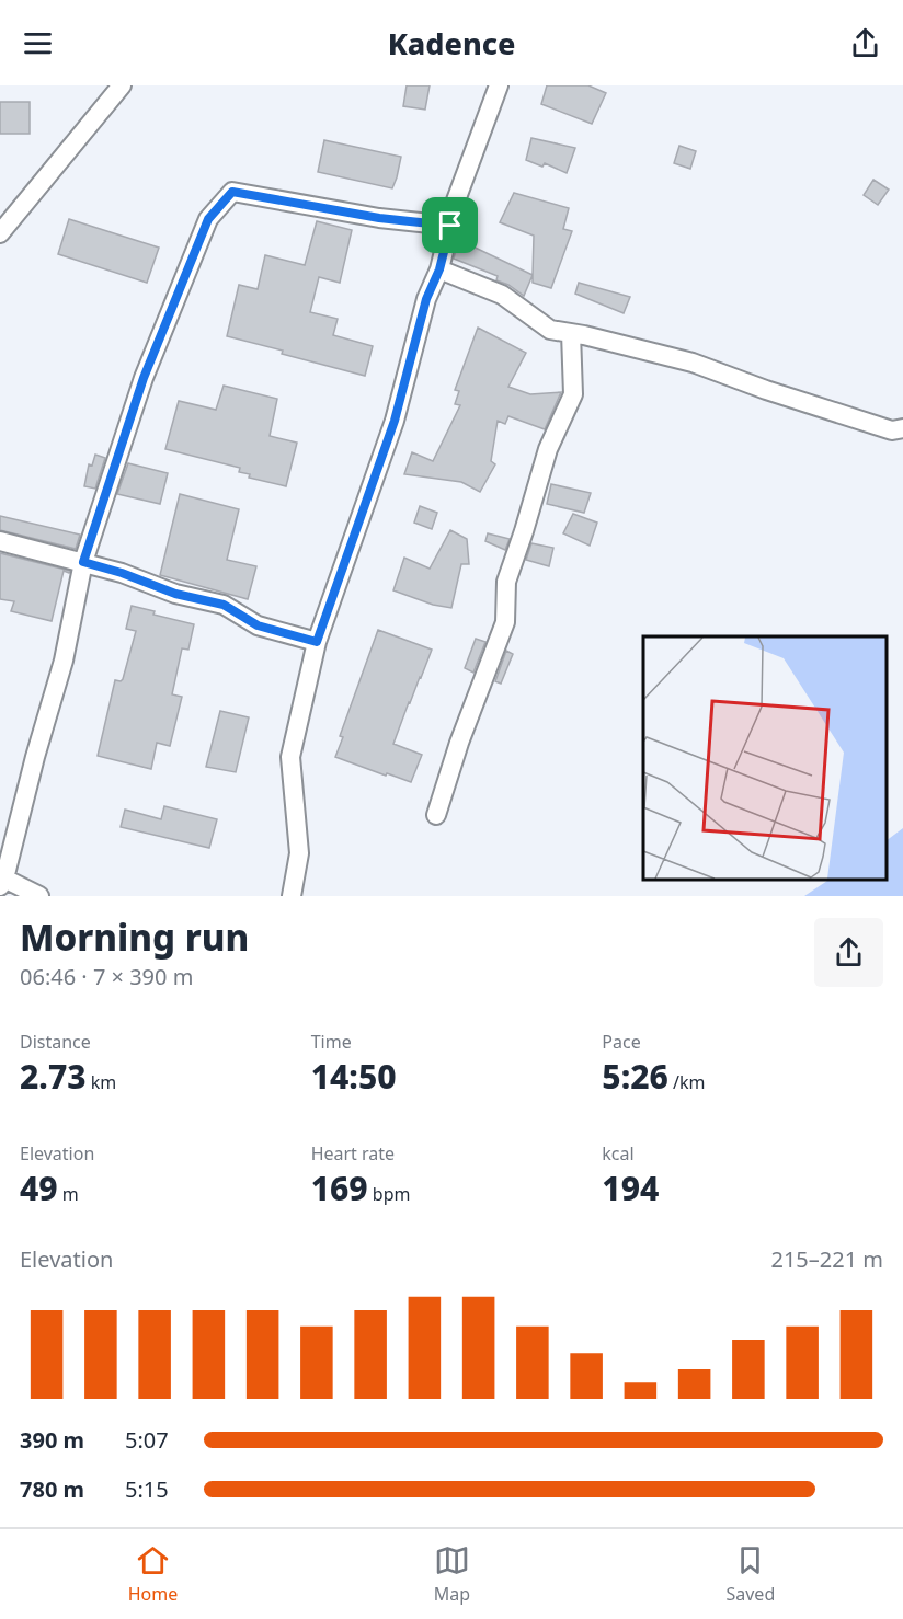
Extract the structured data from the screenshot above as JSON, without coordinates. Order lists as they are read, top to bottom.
{
  "page": {
    "header": "Kadence",
    "heading": ["Morning run", "06:46 · 7 × 390 m"],
    "stats": [
      ["Distance", "2.73 km"],
      ["Time", "14:50"],
      ["Pace", "5:26 /km"],
      ["Elevation", "49 m"],
      ["Heart rate", "169 bpm"],
      ["kcal", "194"]
    ],
    "chart": ["Elevation", "215–221 m"],
    "list": [
      {
        "name": "390 m",
        "note": "5:07"
      },
      {
        "name": "780 m",
        "note": "5:15"
      }
    ],
    "tabs": ["Home", "Map", "Saved"]
  }
}
